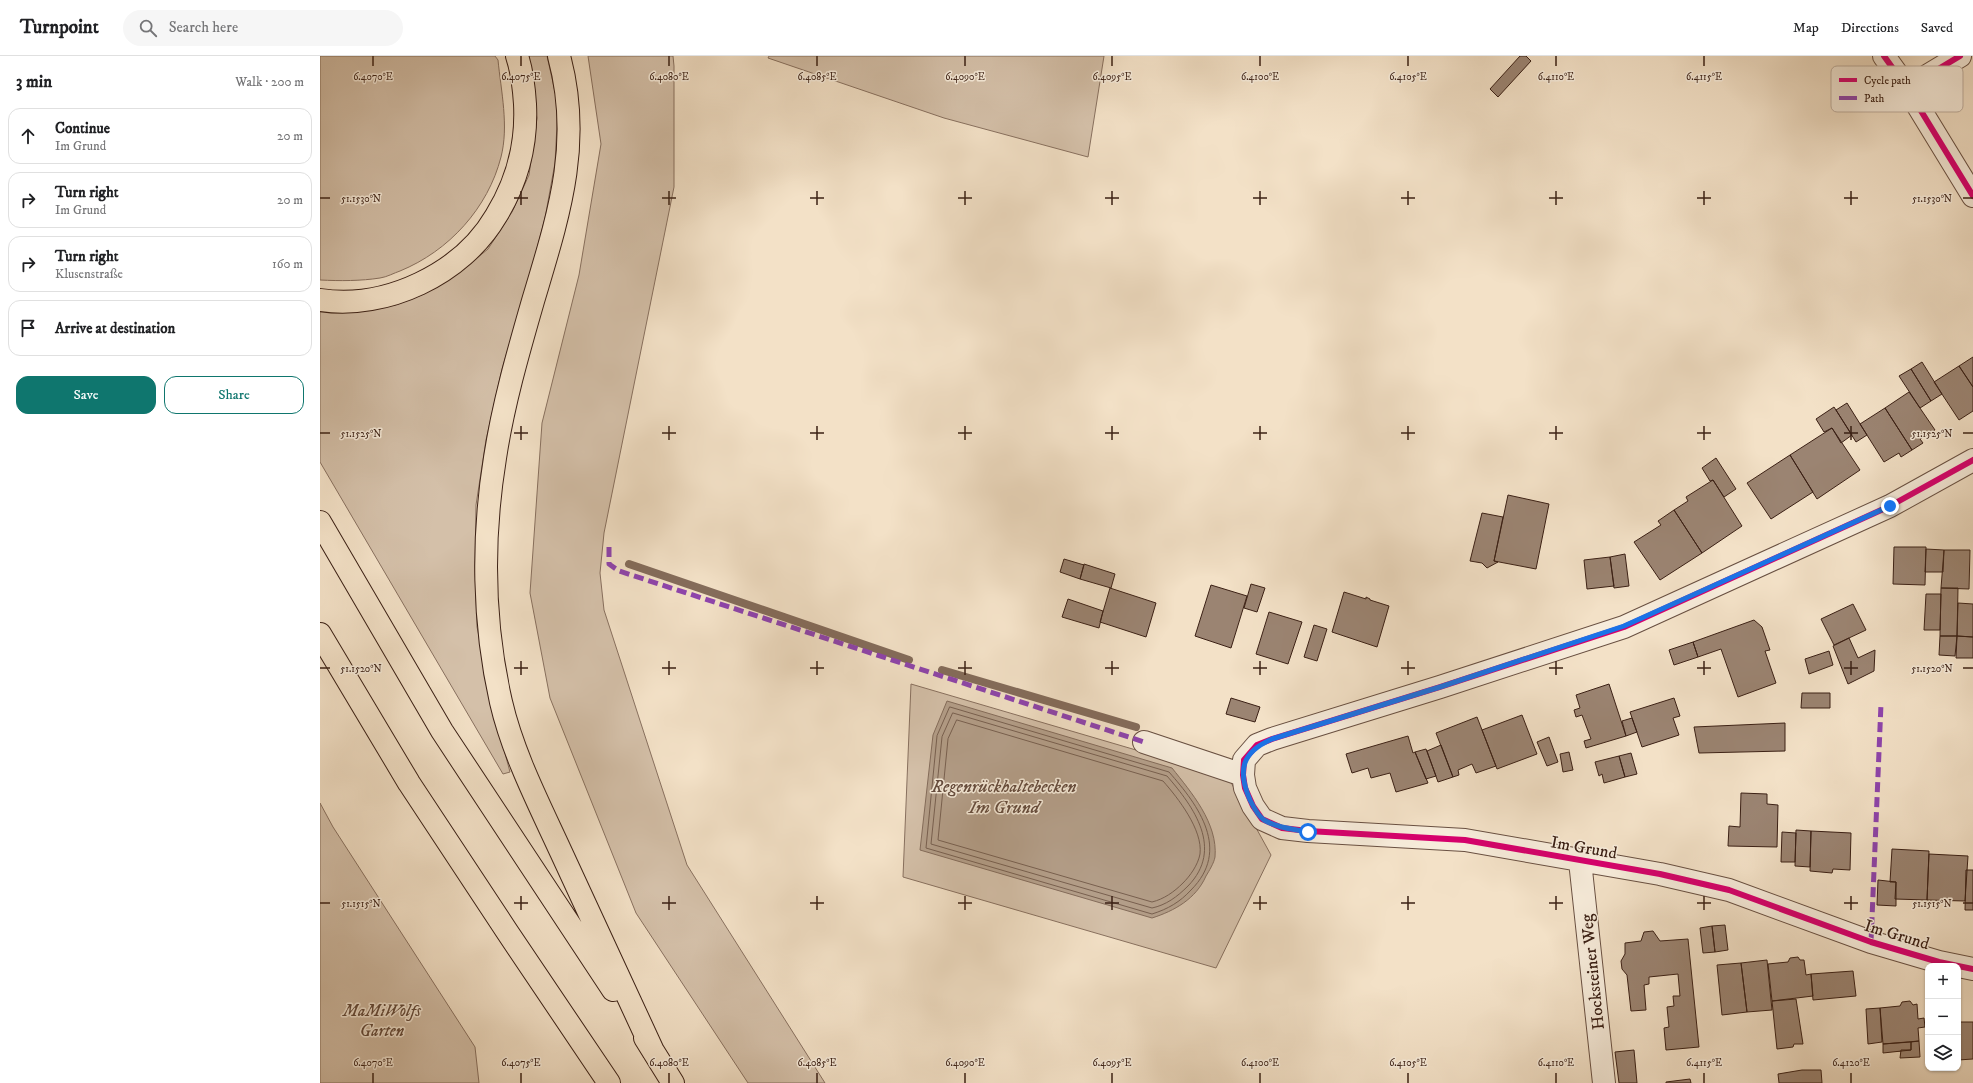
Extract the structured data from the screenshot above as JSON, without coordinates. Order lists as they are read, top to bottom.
{
  "streets": {
    "street": ["Im Grund", "Hocksteiner Weg"]
  },
  "crossings": [
    ["Im Grund", "Hocksteiner Weg"]
  ],
  "water": ["Regenrückhaltebecken Im Grund"],
  "parks": ["MaMiWolfs Garten"],
  "legend": ["Cycle path", "Path"],
  "page": {
    "header": "Turnpoint",
    "search": "Search here",
    "nav": ["Map", "Directions", "Saved"],
    "heading": ["3 min", "Walk · 200 m"],
    "list": [
      ["Continue", "Im Grund", "20 m"],
      ["Turn right", "Im Grund", "20 m"],
      ["Turn right", "Klusenstraße", "160 m"],
      "Arrive at destination"
    ],
    "buttons": ["Save", "Share"],
    "map_buttons": ["+", "−"]
  },
  "coordinates": [
    "6.4070°E",
    "6.4075°E",
    "6.4080°E",
    "6.4085°E",
    "6.4090°E",
    "6.4095°E",
    "6.4100°E",
    "6.4105°E",
    "6.4110°E",
    "6.4115°E",
    "51.1530°N",
    "51.1525°N",
    "51.1520°N",
    "51.1515°N",
    "6.4120°E"
  ]
}
